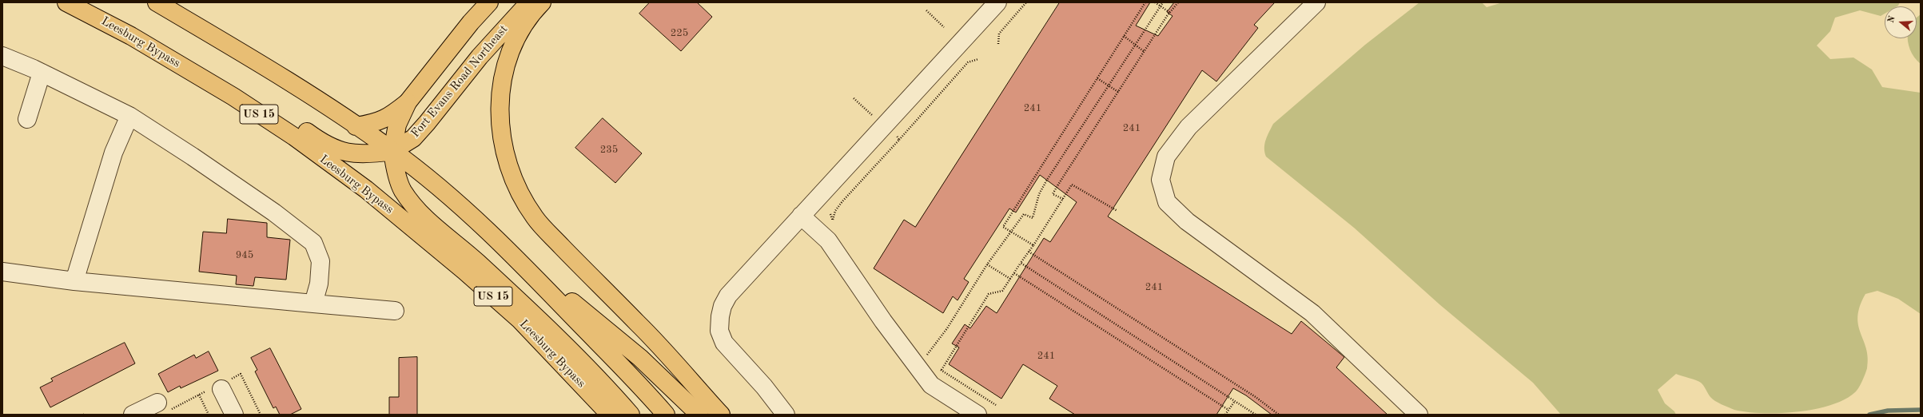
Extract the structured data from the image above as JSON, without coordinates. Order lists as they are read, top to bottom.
{
  "streets": {
    "main road": ["Leesburg Bypass", "Fort Evans Road Northeast", "US 15"]
  },
  "house_numbers": [
    "225",
    "241",
    "241",
    "235",
    "945",
    "241",
    "241"
  ],
  "north": "left"
}
